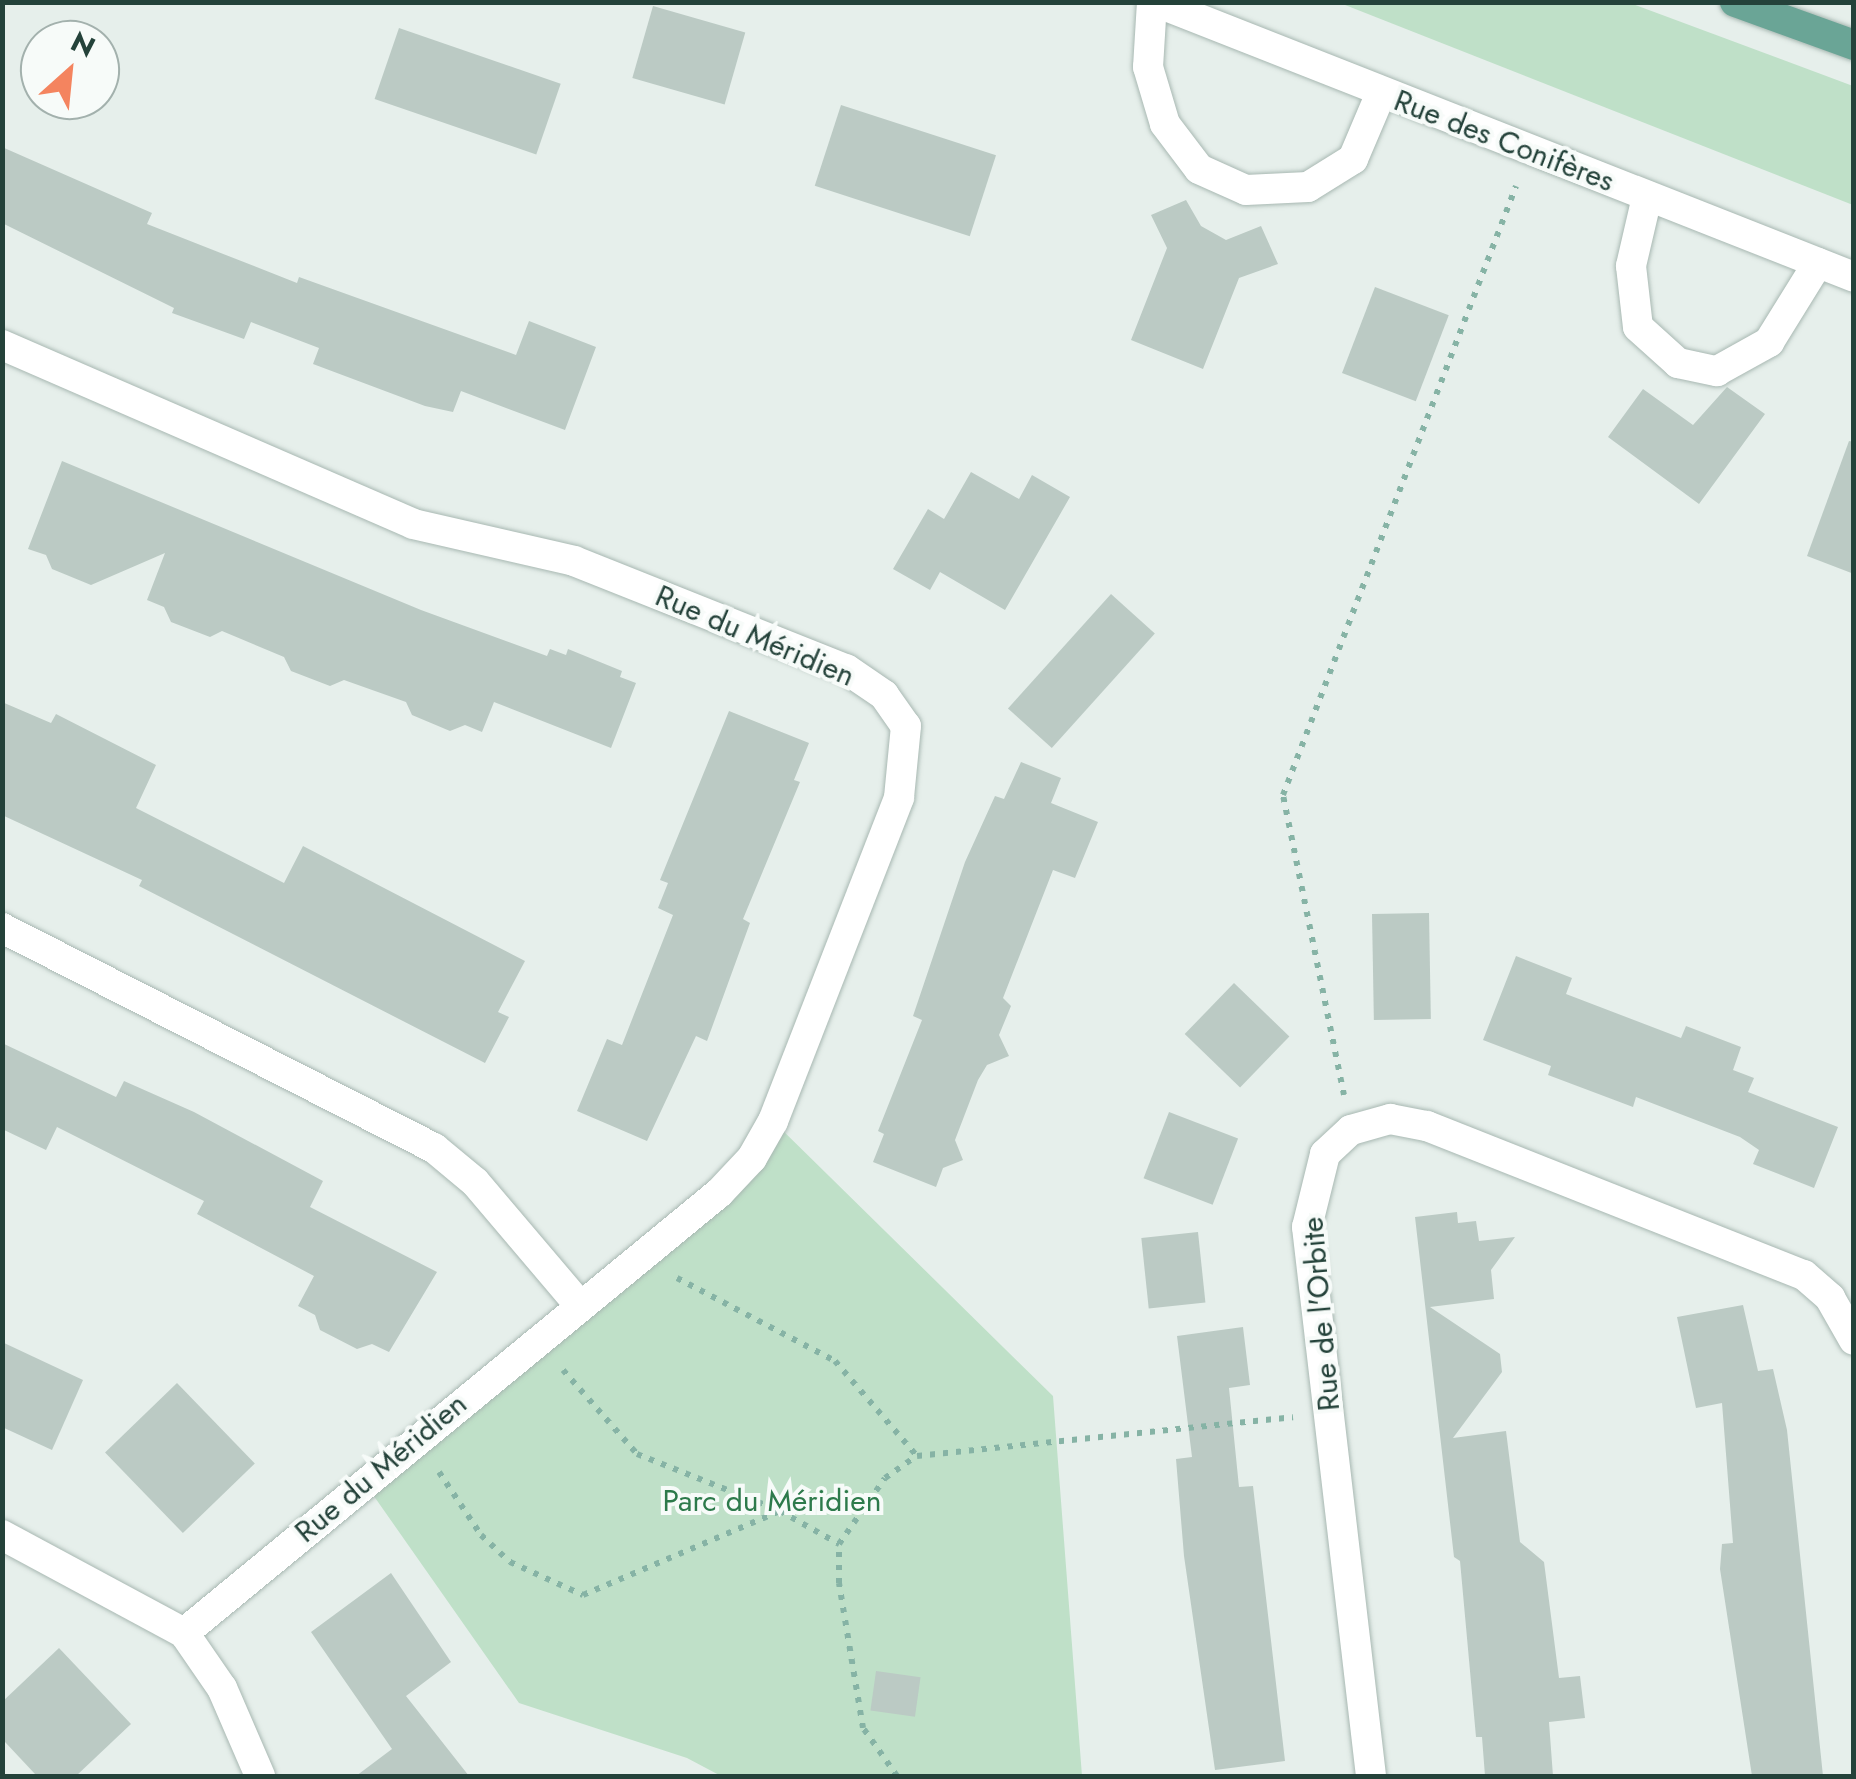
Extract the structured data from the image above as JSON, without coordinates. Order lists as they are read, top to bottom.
{
  "streets": {
    "street": ["Rue des Conifères", "Rue du Méridien", "Rue de l'Orbite"]
  },
  "parks": ["Parc du Méridien"],
  "north": "top right"
}
